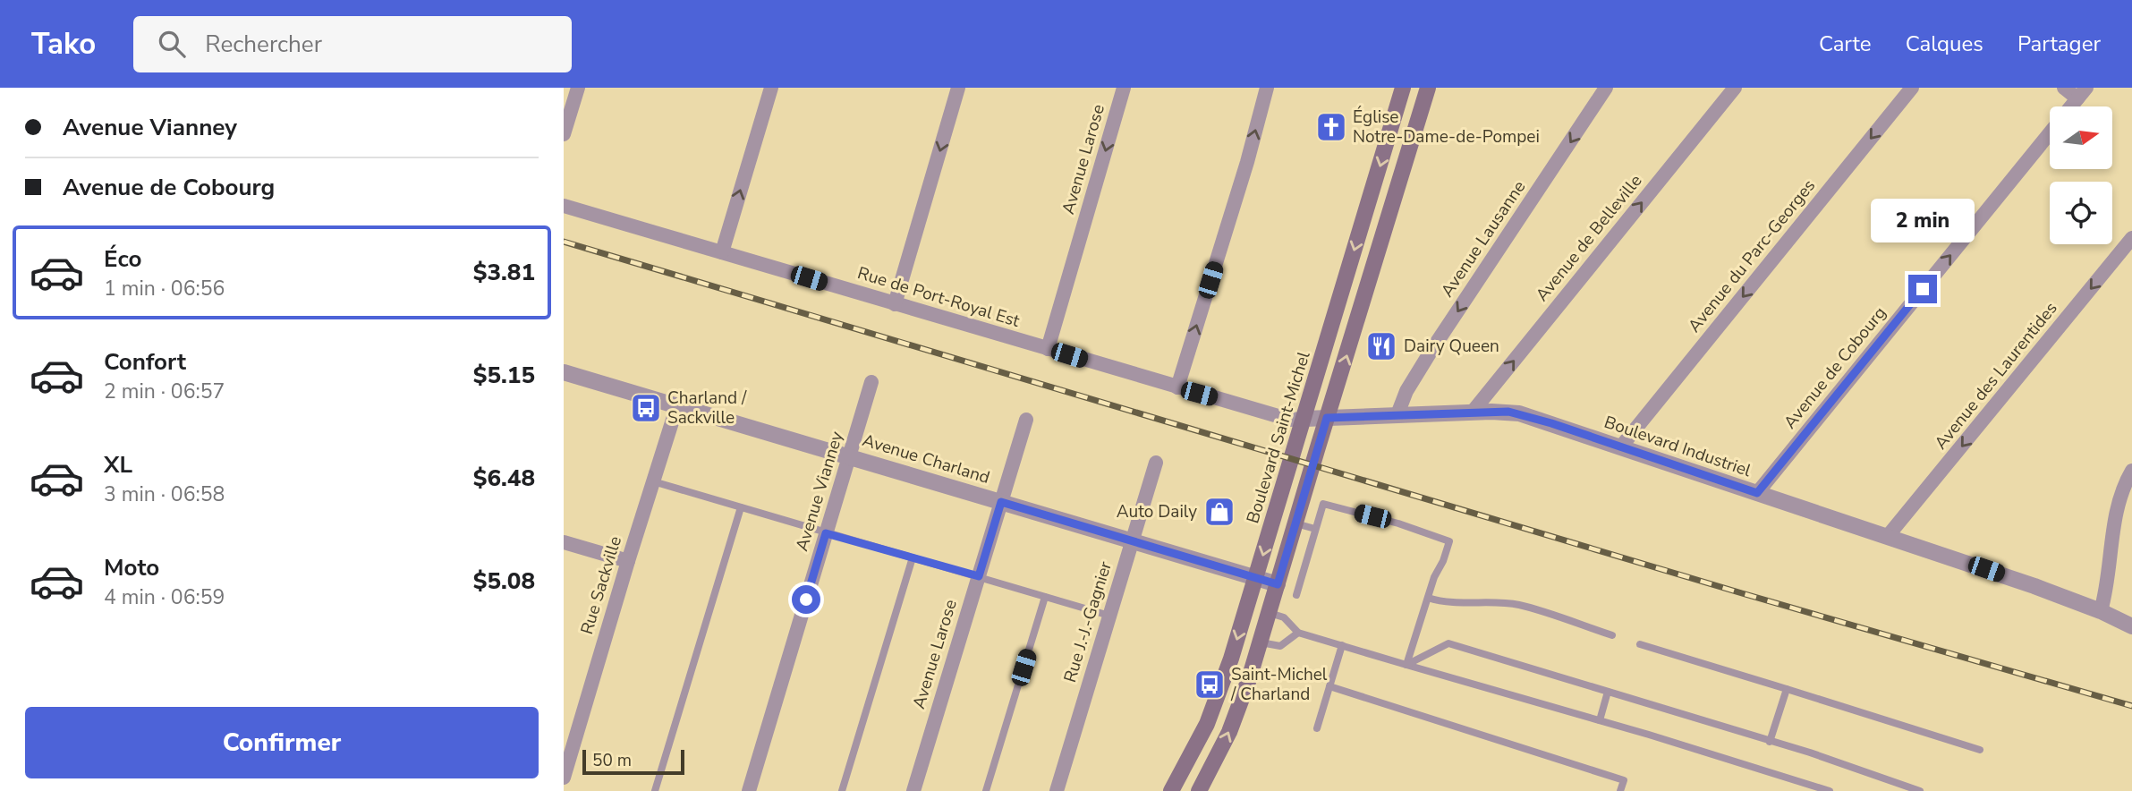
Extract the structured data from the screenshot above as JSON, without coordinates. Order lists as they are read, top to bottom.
{
  "streets": {
    "main road": ["Boulevard Saint-Michel"],
    "street": [
      "Avenue Larose",
      "Avenue de Belleville",
      "Avenue Lausanne",
      "Avenue du Parc-Georges",
      "Rue de Port-Royal Est",
      "Avenue de Cobourg",
      "Avenue des Laurentides",
      "Boulevard Industriel",
      "Avenue Charland",
      "Avenue Vianney",
      "Rue Sackville",
      "Rue J.-J.-Gagnier"
    ]
  },
  "crossings": [
    ["Avenue Larose", "Rue de Port-Royal Est"],
    ["Avenue Larose", "Avenue Charland"],
    ["Avenue de Belleville", "Boulevard Industriel"],
    ["Avenue Lausanne", "Boulevard Industriel"],
    ["Avenue du Parc-Georges", "Boulevard Industriel"],
    ["Rue de Port-Royal Est", "Boulevard Saint-Michel"],
    ["Rue de Port-Royal Est", "Boulevard Industriel"],
    ["Avenue de Cobourg", "Boulevard Industriel"],
    ["Avenue des Laurentides", "Boulevard Industriel"],
    ["Boulevard Saint-Michel", "Boulevard Industriel"],
    ["Boulevard Saint-Michel", "Avenue Charland"],
    ["Avenue Charland", "Avenue Vianney"],
    ["Avenue Charland", "Rue Sackville"],
    ["Avenue Charland", "Rue J.-J.-Gagnier"]
  ],
  "one_way": [
    "Avenue Larose",
    "Avenue de Belleville",
    "Avenue Lausanne",
    "Avenue du Parc-Georges",
    "Avenue de Cobourg",
    "Avenue des Laurentides"
  ],
  "places": {
    "church": ["Église Notre-Dame-de-Pompei"],
    "restaurant": ["Dairy Queen"],
    "bus stop": ["Charland / Sackville", "Saint-Michel / Charland"],
    "shop": ["Auto Daily"]
  },
  "scale_bar": "50 m",
  "north": "right",
  "page": {
    "header": "Tako",
    "search": "Rechercher",
    "nav": ["Carte", "Calques", "Partager"],
    "banner": ["Avenue Vianney", "Avenue de Cobourg"],
    "bubble": "2 min",
    "list": [
      {
        "name": "Éco",
        "note": "1 min · 06:56",
        "value": "$3.81"
      },
      {
        "name": "Confort",
        "note": "2 min · 06:57",
        "value": "$5.15"
      },
      {
        "name": "XL",
        "note": "3 min · 06:58",
        "value": "$6.48"
      },
      {
        "name": "Moto",
        "note": "4 min · 06:59",
        "value": "$5.08"
      }
    ],
    "buttons": "Confirmer",
    "scale": "50 m"
  }
}
